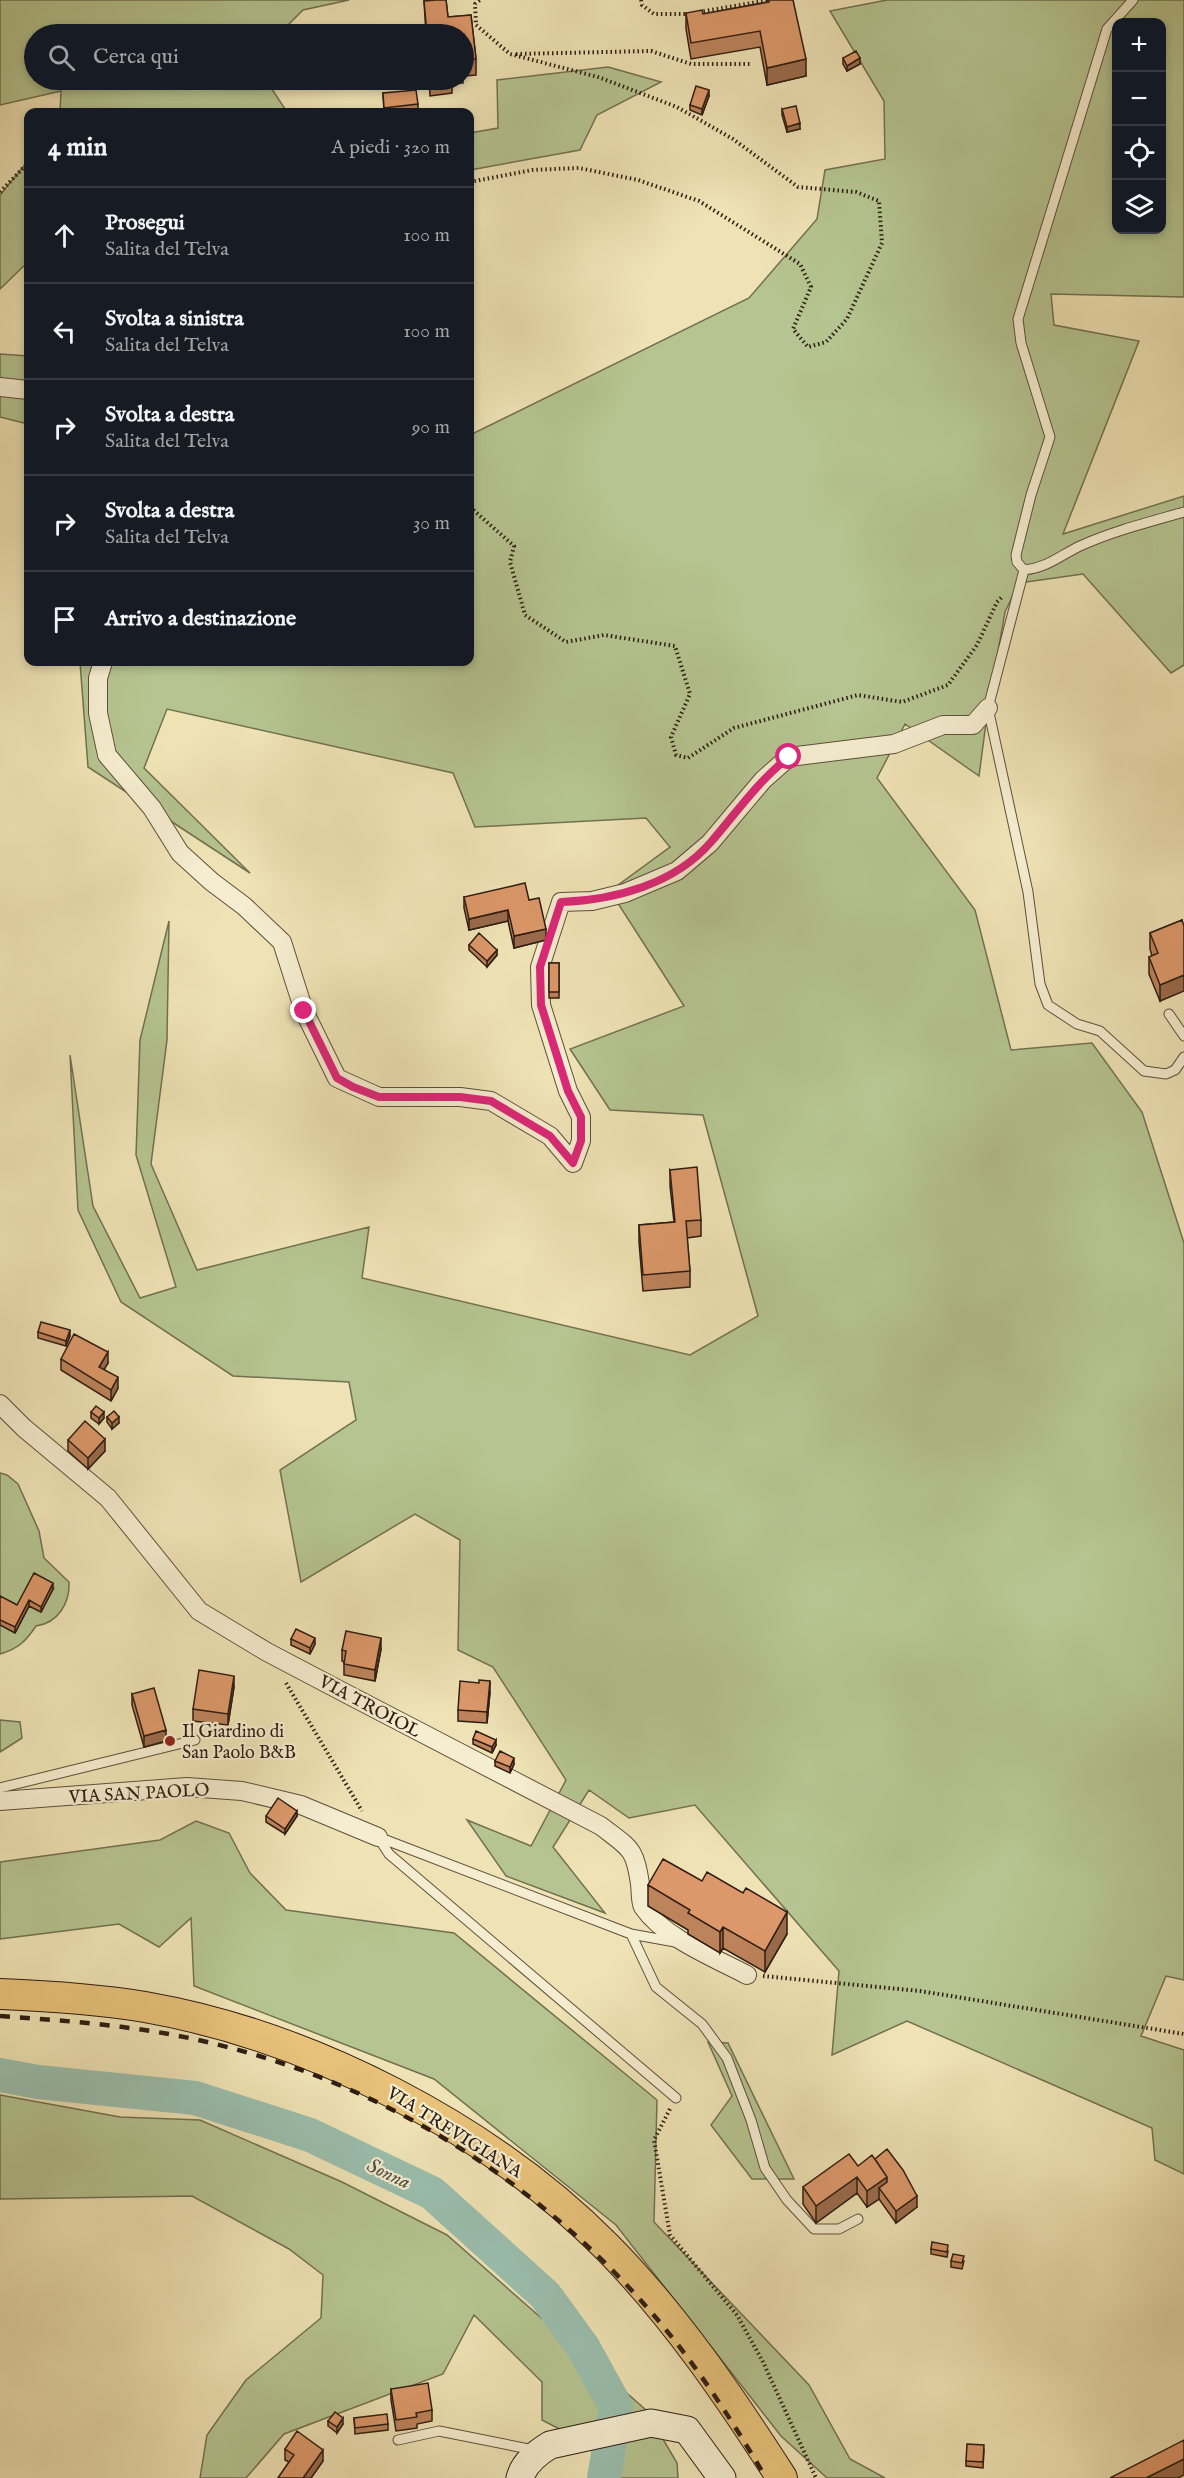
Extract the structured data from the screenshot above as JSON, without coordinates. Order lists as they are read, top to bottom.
{
  "streets": {
    "main road": ["VIA TREVIGIANA"],
    "street": ["VIA TROIOL", "VIA SAN PAOLO"]
  },
  "water": ["Sonna"],
  "places": ["Il Giardino di San Paolo B&B"],
  "page": {
    "map_buttons": ["+", "−"],
    "search": "Cerca qui",
    "heading": ["4 min", "A piedi · 320 m"],
    "list": [
      ["Prosegui", "Salita del Telva", "100 m"],
      ["Svolta a sinistra", "Salita del Telva", "100 m"],
      ["Svolta a destra", "Salita del Telva", "90 m"],
      ["Svolta a destra", "Salita del Telva", "30 m"],
      "Arrivo a destinazione"
    ]
  }
}
